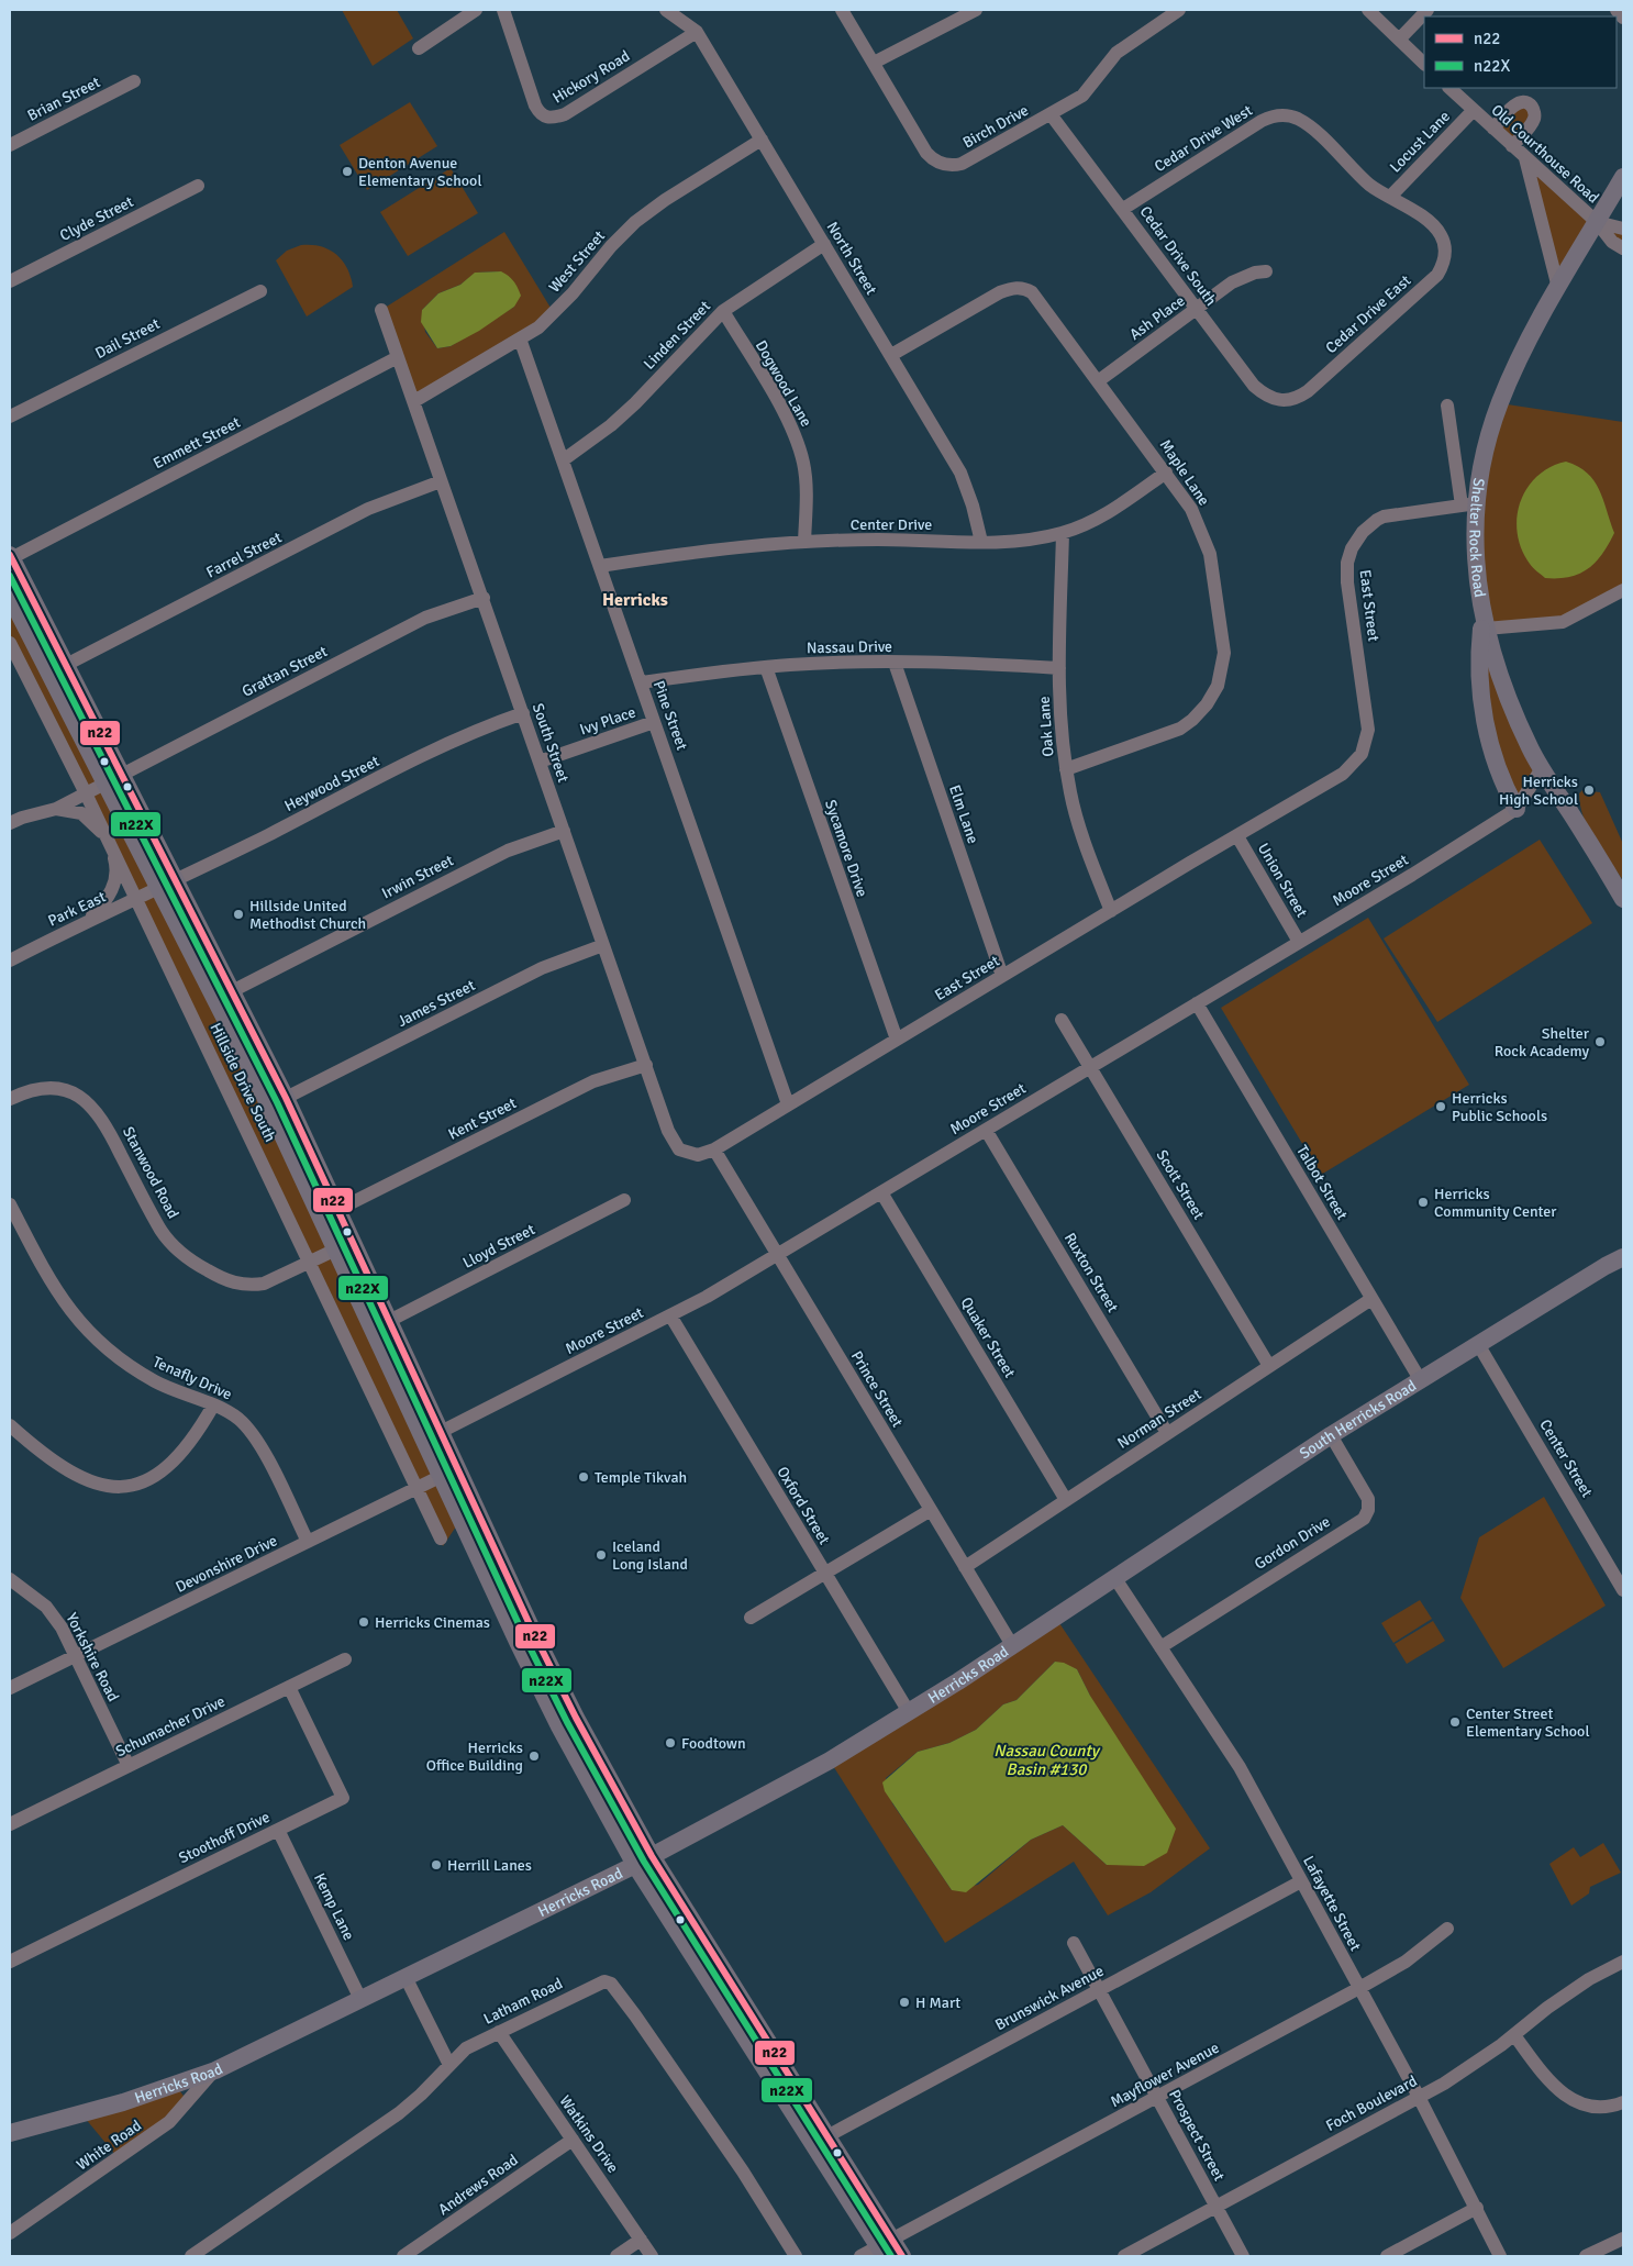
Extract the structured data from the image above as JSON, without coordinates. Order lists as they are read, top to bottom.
{
  "streets": {
    "main road": ["Shelter Rock Road", "South Herricks Road", "Herricks Road"],
    "street": [
      "Hickory Road",
      "Brian Street",
      "Birch Drive",
      "Cedar Drive West",
      "Locust Lane",
      "Old Courthouse Road",
      "Clyde Street",
      "Cedar Drive South",
      "North Street",
      "West Street",
      "Cedar Drive East",
      "Ash Place",
      "Linden Street",
      "Dail Street",
      "Dogwood Lane",
      "Emmett Street",
      "Maple Lane",
      "Center Drive",
      "Farrel Street",
      "East Street",
      "Nassau Drive",
      "Grattan Street",
      "Pine Street",
      "Ivy Place",
      "Oak Lane",
      "South Street",
      "Heywood Street",
      "Elm Lane",
      "Sycamore Drive",
      "Irwin Street",
      "Union Street",
      "Moore Street",
      "Park East",
      "James Street",
      "Hillside Drive South",
      "Kent Street",
      "Stanwood Road",
      "Talbot Street",
      "Scott Street",
      "Lloyd Street",
      "Ruxton Street",
      "Quaker Street",
      "Tenafly Drive",
      "Prince Street",
      "Norman Street",
      "Center Street",
      "Oxford Street",
      "Gordon Drive",
      "Devonshire Drive",
      "Yorkshire Road",
      "Schumacher Drive",
      "Stoothoff Drive",
      "Lafayette Street",
      "Kemp Lane",
      "Brunswick Avenue",
      "Latham Road",
      "Mayflower Avenue",
      "Foch Boulevard",
      "Watkins Drive",
      "Prospect Street",
      "White Road",
      "Andrews Road"
    ]
  },
  "crossings": [
    ["Hickory Road", "North Street"],
    ["Birch Drive", "Cedar Drive South"],
    ["Cedar Drive West", "Locust Lane"],
    ["Cedar Drive West", "Cedar Drive South"],
    ["Cedar Drive West", "Cedar Drive East"],
    ["Locust Lane", "Old Courthouse Road"],
    ["Locust Lane", "Cedar Drive East"],
    ["Old Courthouse Road", "Shelter Rock Road"],
    ["Cedar Drive South", "Cedar Drive East"],
    ["Cedar Drive South", "Ash Place"],
    ["North Street", "West Street"],
    ["North Street", "Linden Street"],
    ["North Street", "Maple Lane"],
    ["North Street", "Center Drive"],
    ["West Street", "Pine Street"],
    ["West Street", "South Street"],
    ["Ash Place", "Maple Lane"],
    ["Linden Street", "Dogwood Lane"],
    ["Linden Street", "Pine Street"],
    ["Dogwood Lane", "Center Drive"],
    ["Emmett Street", "South Street"],
    ["Maple Lane", "Center Drive"],
    ["Maple Lane", "Oak Lane"],
    ["Center Drive", "Pine Street"],
    ["Center Drive", "Oak Lane"],
    ["Shelter Rock Road", "East Street"],
    ["Shelter Rock Road", "Moore Street"],
    ["Farrel Street", "South Street"],
    ["East Street", "Pine Street"],
    ["East Street", "Oak Lane"],
    ["East Street", "South Street"],
    ["East Street", "Elm Lane"],
    ["East Street", "Sycamore Drive"],
    ["East Street", "Union Street"],
    ["East Street", "Prince Street"],
    ["Nassau Drive", "Pine Street"],
    ["Nassau Drive", "Oak Lane"],
    ["Nassau Drive", "Elm Lane"],
    ["Nassau Drive", "Sycamore Drive"],
    ["Grattan Street", "South Street"],
    ["Grattan Street", "Hillside Drive South"],
    ["Pine Street", "Ivy Place"],
    ["Ivy Place", "South Street"],
    ["South Street", "Heywood Street"],
    ["South Street", "Irwin Street"],
    ["South Street", "James Street"],
    ["South Street", "Kent Street"],
    ["South Street", "Prince Street"],
    ["Heywood Street", "Park East"],
    ["Union Street", "Moore Street"],
    ["Moore Street", "Talbot Street"],
    ["Moore Street", "Scott Street"],
    ["Moore Street", "Ruxton Street"],
    ["Moore Street", "Quaker Street"],
    ["Moore Street", "Prince Street"],
    ["Moore Street", "Oxford Street"],
    ["Park East", "Hillside Drive South"],
    ["Hillside Drive South", "Stanwood Road"],
    ["Hillside Drive South", "Devonshire Drive"],
    ["Talbot Street", "Norman Street"],
    ["Talbot Street", "South Herricks Road"],
    ["Scott Street", "Norman Street"],
    ["Ruxton Street", "Norman Street"],
    ["Quaker Street", "Norman Street"],
    ["Tenafly Drive", "Devonshire Drive"],
    ["Prince Street", "Norman Street"],
    ["Prince Street", "Herricks Road"],
    ["South Herricks Road", "Center Street"],
    ["South Herricks Road", "Gordon Drive"],
    ["South Herricks Road", "Herricks Road"],
    ["South Herricks Road", "Lafayette Street"],
    ["Oxford Street", "Herricks Road"],
    ["Gordon Drive", "Lafayette Street"],
    ["Devonshire Drive", "Yorkshire Road"],
    ["Yorkshire Road", "Schumacher Drive"],
    ["Herricks Road", "Lafayette Street"],
    ["Herricks Road", "Kemp Lane"],
    ["Herricks Road", "White Road"],
    ["Schumacher Drive", "Stoothoff Drive"],
    ["Stoothoff Drive", "Kemp Lane"],
    ["Lafayette Street", "Brunswick Avenue"],
    ["Lafayette Street", "Mayflower Avenue"],
    ["Lafayette Street", "Foch Boulevard"],
    ["Brunswick Avenue", "Prospect Street"],
    ["Latham Road", "Watkins Drive"],
    ["Mayflower Avenue", "Prospect Street"],
    ["Foch Boulevard", "Prospect Street"],
    ["Watkins Drive", "Andrews Road"]
  ],
  "districts": ["Herricks"],
  "water": ["Nassau County Basin #130"],
  "places": [
    "Denton Avenue Elementary School",
    "Herricks High School",
    "Hillside United Methodist Church",
    "Shelter Rock Academy",
    "Herricks Public Schools",
    "Herricks Community Center",
    "Temple Tikvah",
    "Iceland Long Island",
    "Herricks Cinemas",
    "Center Street Elementary School",
    "Foodtown",
    "Herricks Office Building",
    "Herrill Lanes",
    "H Mart"
  ],
  "lines": ["transit line n22", "transit line n22X"],
  "legend": ["n22", "n22X"]
}
